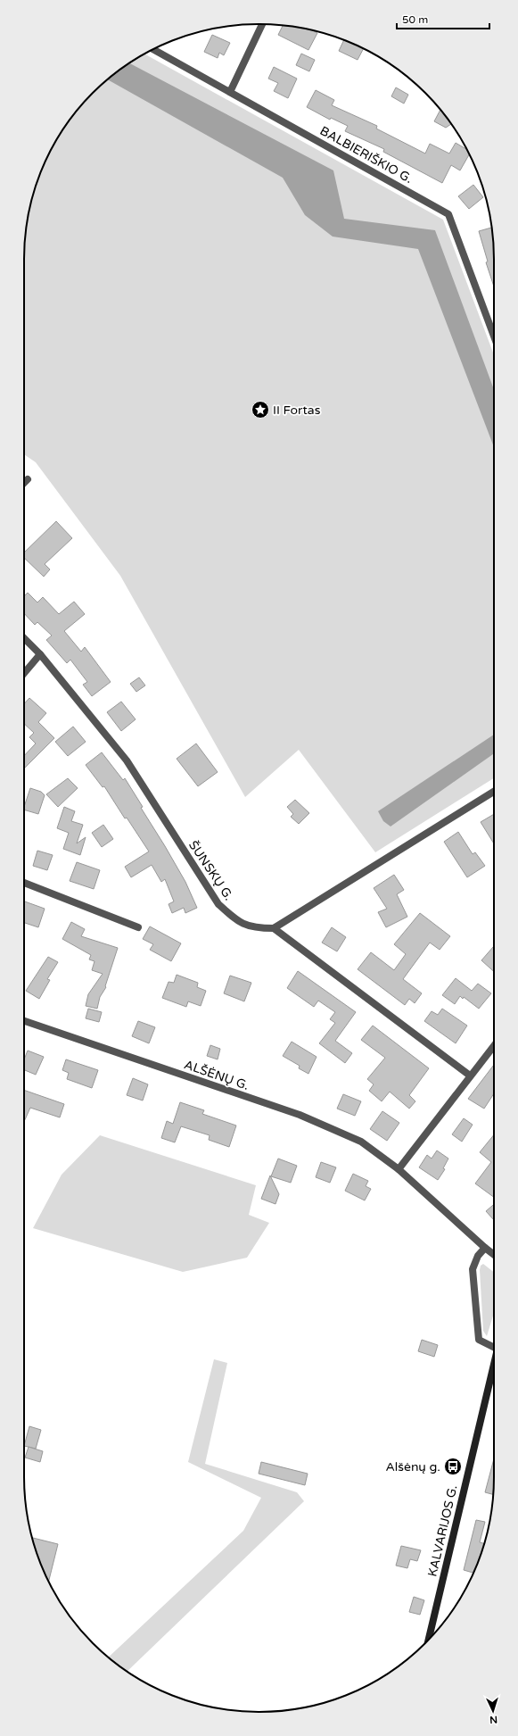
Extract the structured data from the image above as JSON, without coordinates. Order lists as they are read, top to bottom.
{
  "streets": {
    "main road": ["KALVARIJOS G."],
    "street": ["BALBIERIŠKIO G.", "ŠUNSKŲ G.", "ALŠĖNŲ G."]
  },
  "places": {
    "place": ["II Fortas"],
    "bus stop": ["Alšėnų g."]
  },
  "scale_bar": "50 m",
  "north": "bottom"
}
